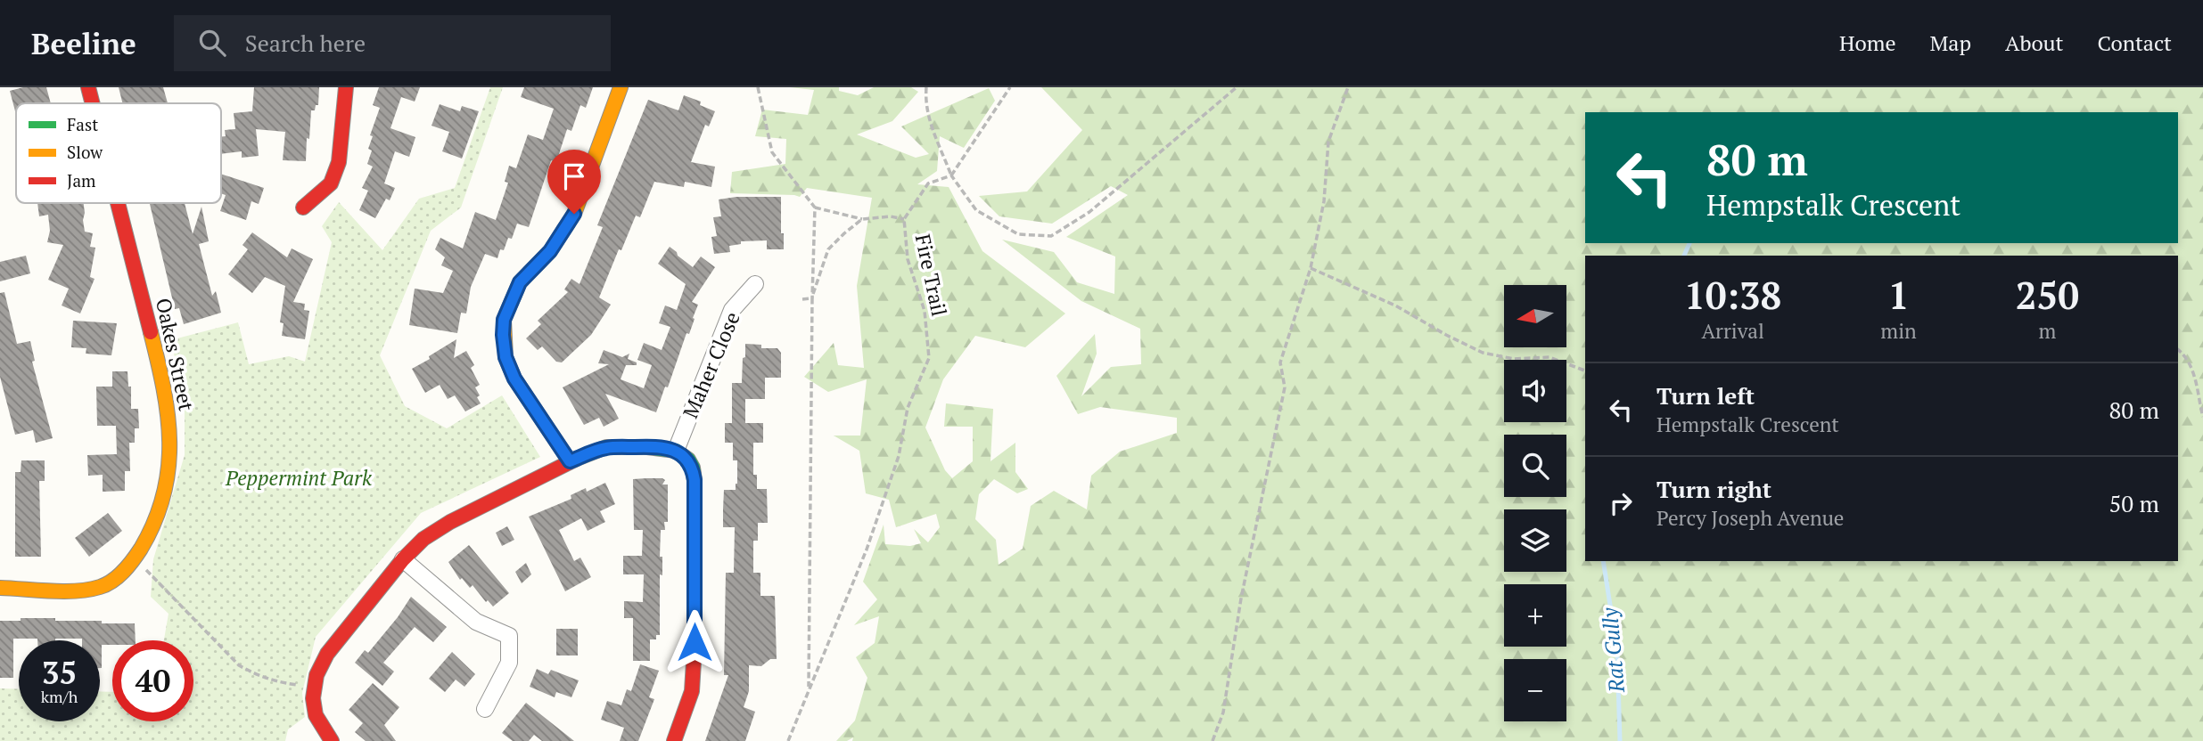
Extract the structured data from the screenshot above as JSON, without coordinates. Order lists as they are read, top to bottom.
{
  "streets": {
    "street": ["Oakes Street", "Maher Close"],
    "path": ["Fire Trail"]
  },
  "water": ["Rat Gully"],
  "parks": ["Peppermint Park"],
  "legend": ["Fast", "Slow", "Jam"],
  "north": "left",
  "page": {
    "header": "Beeline",
    "search": "Search here",
    "nav": [
      "Home",
      "Map",
      "About",
      "Contact"
    ],
    "turn": ["80 m", "Hempstalk Crescent"],
    "eta": [
      "10:38",
      "Arrival",
      "1",
      "min",
      "250",
      "m"
    ],
    "map_buttons": ["+", "−"],
    "list": [
      {
        "name": "Turn left",
        "note": "Hempstalk Crescent",
        "value": "80 m"
      },
      {
        "name": "Turn right",
        "note": "Percy Joseph Avenue",
        "value": "50 m"
      }
    ],
    "speed": "35 km/h",
    "limit": "40"
  }
}
